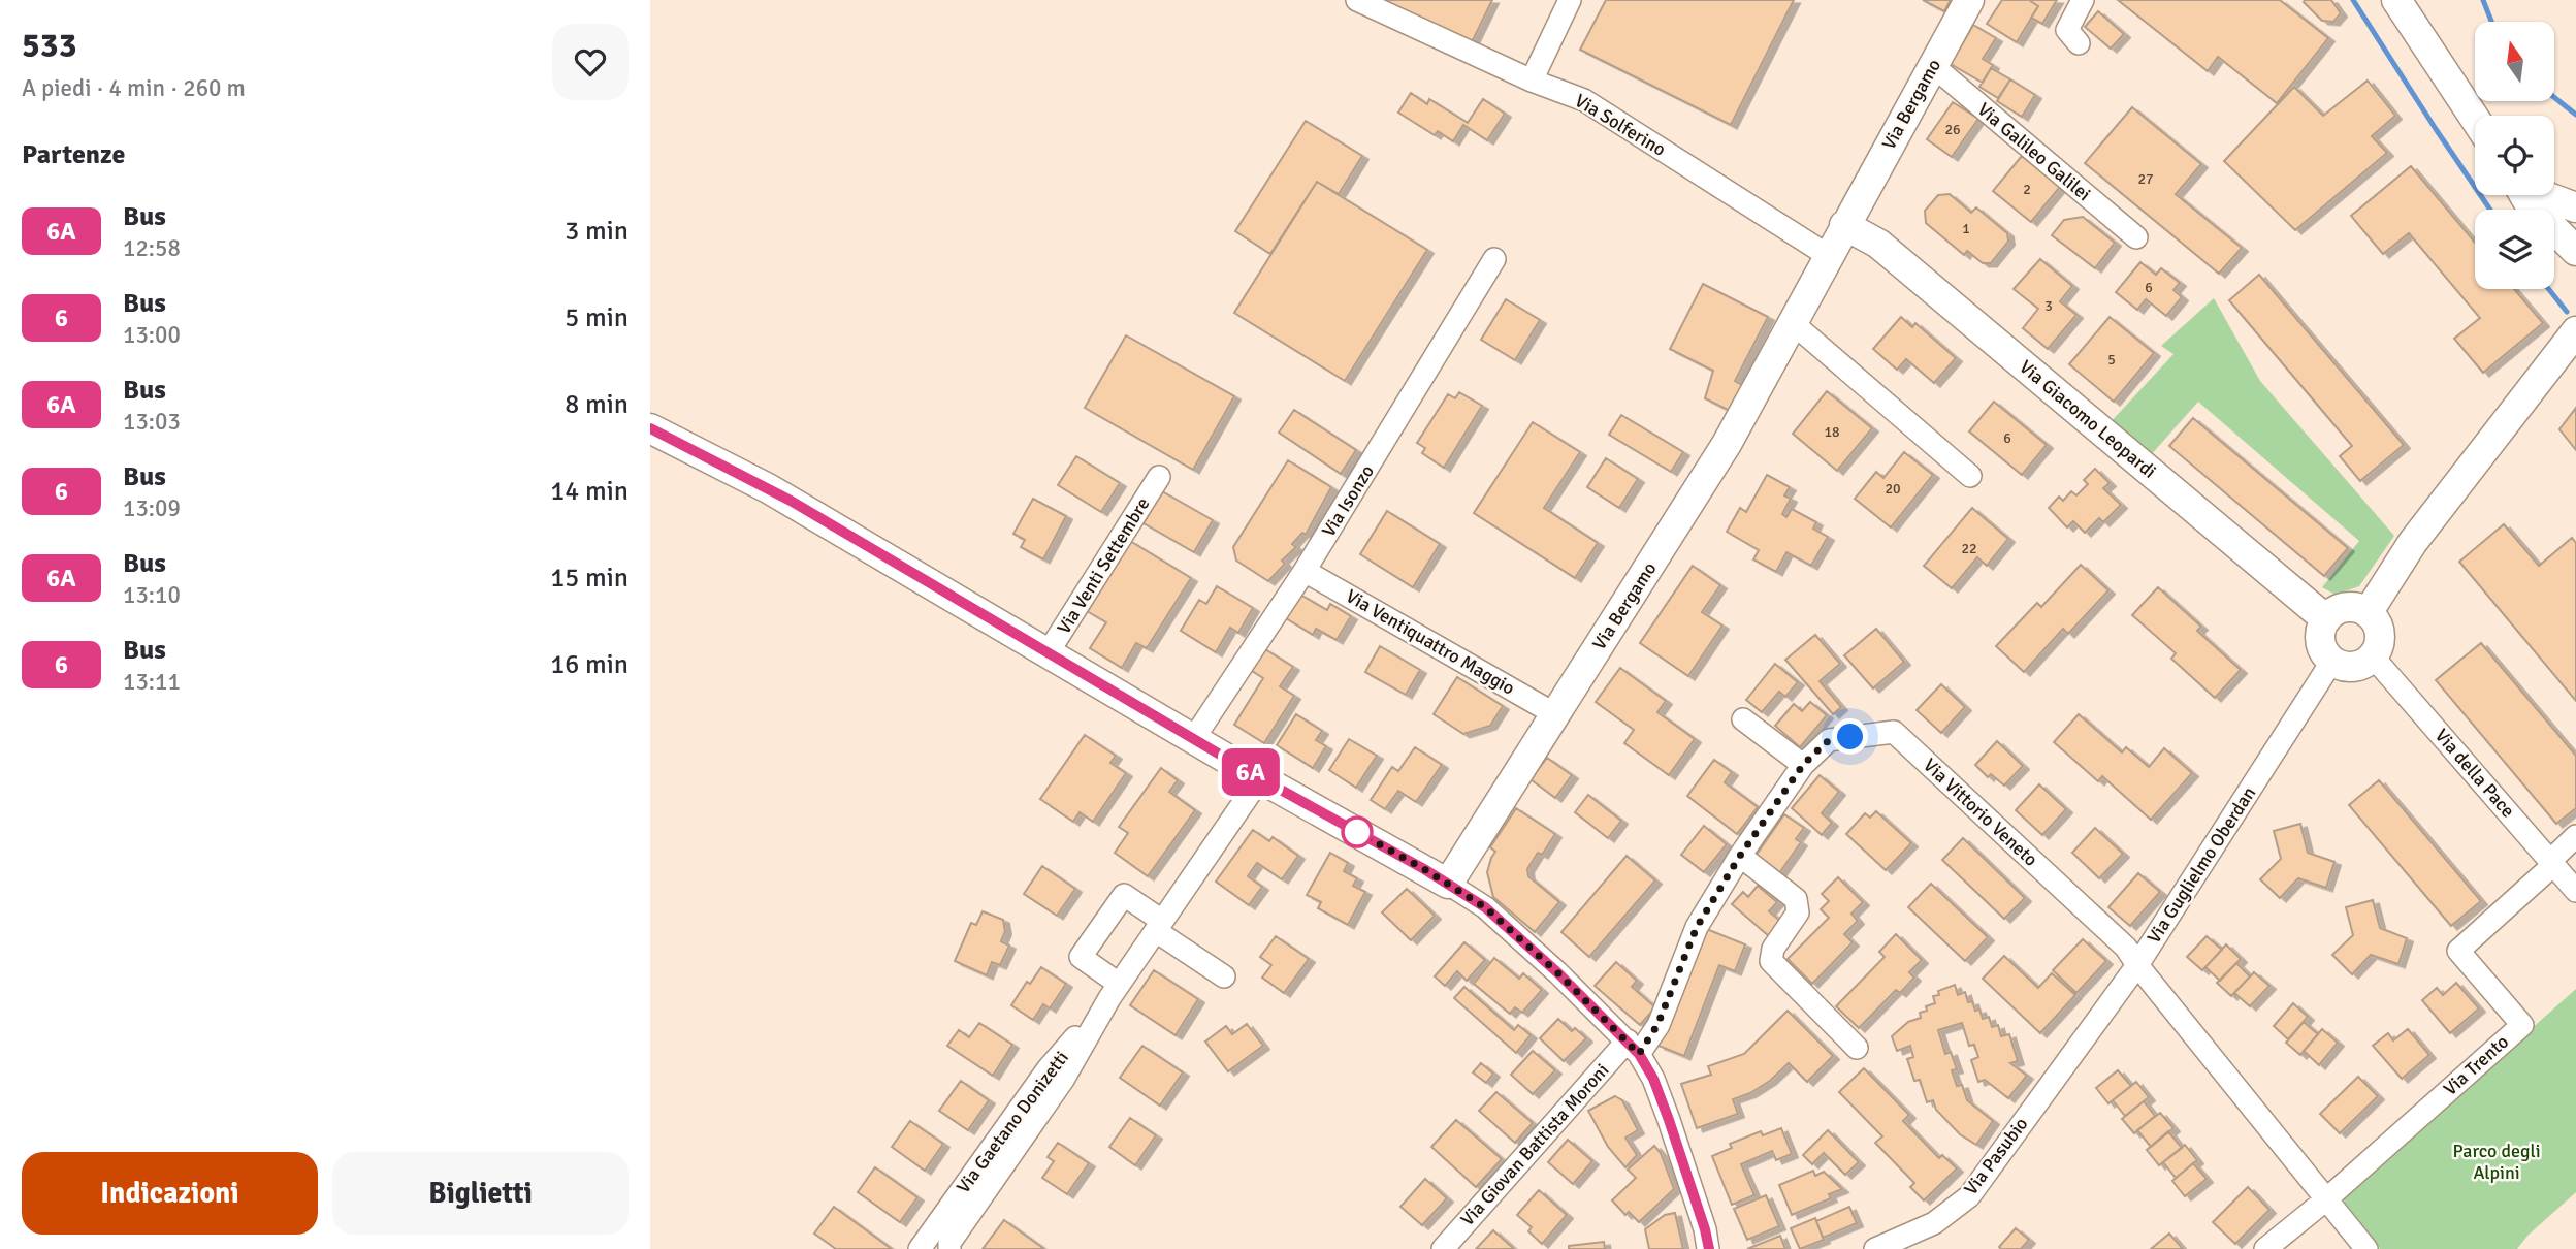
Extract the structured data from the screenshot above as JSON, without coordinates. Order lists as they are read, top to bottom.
{
  "streets": {
    "street": [
      "Via Bergamo",
      "Via Solferino",
      "Via Galileo Galilei",
      "Via Giacomo Leopardi",
      "Via Isonzo",
      "Via Venti Settembre",
      "Via Ventiquattro Maggio",
      "Via della Pace",
      "Via Vittorio Veneto",
      "Via Guglielmo Oberdan",
      "Via Trento",
      "Via Gaetano Donizetti",
      "Via Giovan Battista Moroni",
      "Via Pasubio"
    ]
  },
  "crossings": [
    ["Via Bergamo", "Via Solferino"],
    ["Via Bergamo", "Via Galileo Galilei"],
    ["Via Bergamo", "Via Giacomo Leopardi"],
    ["Via Bergamo", "Via Ventiquattro Maggio"],
    ["Via Giacomo Leopardi", "Via della Pace"],
    ["Via Giacomo Leopardi", "Via Guglielmo Oberdan"],
    ["Via Isonzo", "Via Ventiquattro Maggio"],
    ["Via della Pace", "Via Guglielmo Oberdan"],
    ["Via della Pace", "Via Trento"],
    ["Via Vittorio Veneto", "Via Guglielmo Oberdan"],
    ["Via Vittorio Veneto", "Via Giovan Battista Moroni"],
    ["Via Guglielmo Oberdan", "Via Pasubio"]
  ],
  "parks": ["Parco degli Alpini"],
  "lines": ["bus line 6A"],
  "house_numbers": [
    "26",
    "27",
    "2",
    "1",
    "6",
    "3",
    "5",
    "18",
    "6",
    "20",
    "22"
  ],
  "north": "top",
  "page": {
    "heading": [
      ["533", "A piedi · 4 min · 260 m"],
      "Partenze"
    ],
    "on_map": "6A",
    "list": [
      {
        "mark": "6A",
        "name": "Bus",
        "note": "12:58",
        "value": "3 min"
      },
      {
        "mark": "6",
        "name": "Bus",
        "note": "13:00",
        "value": "5 min"
      },
      {
        "mark": "6A",
        "name": "Bus",
        "note": "13:03",
        "value": "8 min"
      },
      {
        "mark": "6",
        "name": "Bus",
        "note": "13:09",
        "value": "14 min"
      },
      {
        "mark": "6A",
        "name": "Bus",
        "note": "13:10",
        "value": "15 min"
      },
      {
        "mark": "6",
        "name": "Bus",
        "note": "13:11",
        "value": "16 min"
      }
    ],
    "buttons": ["Indicazioni", "Biglietti"]
  }
}
